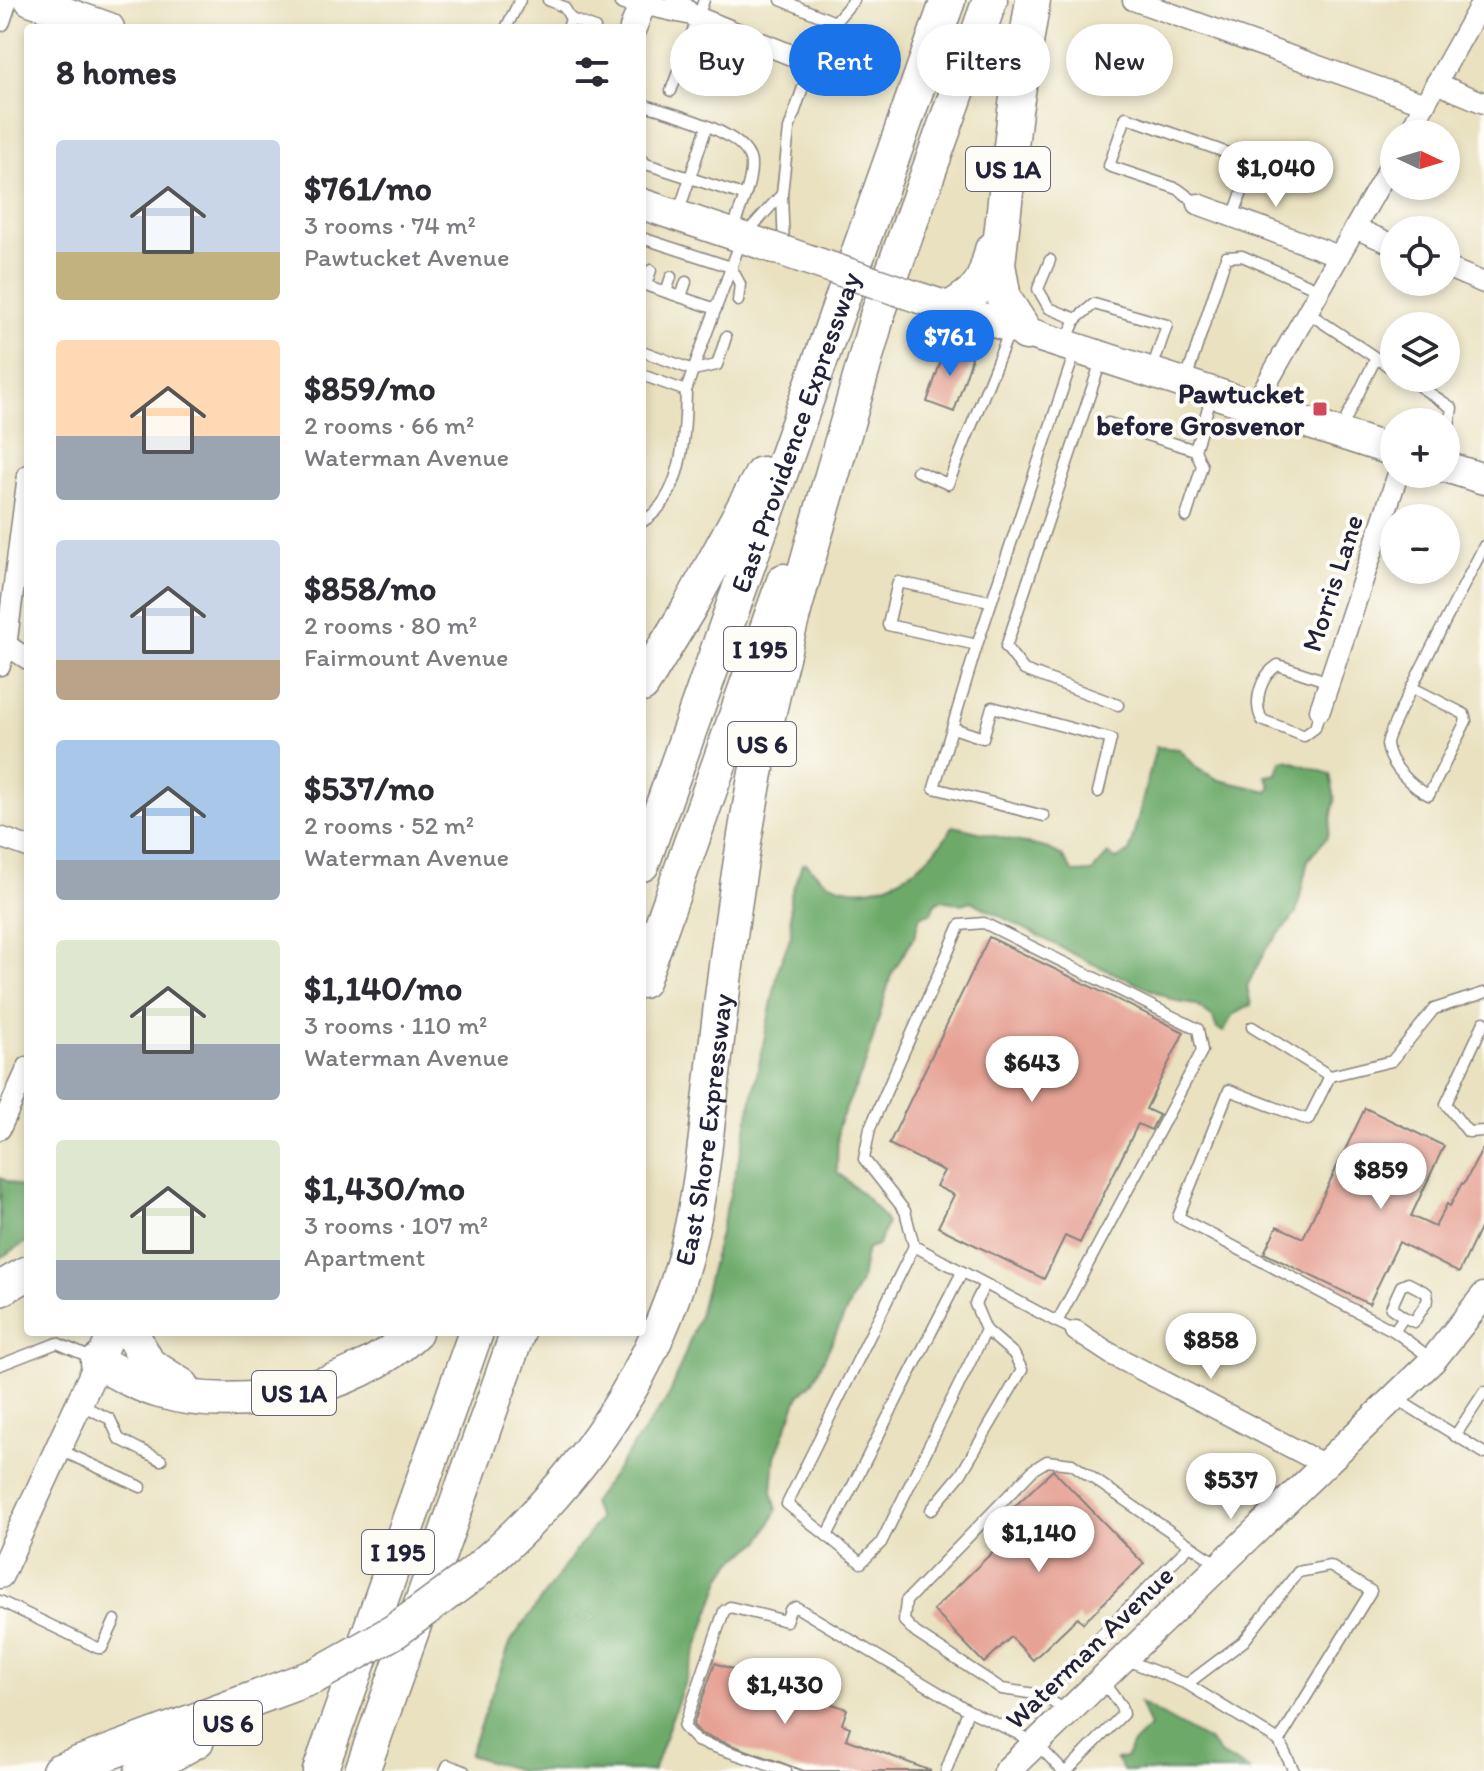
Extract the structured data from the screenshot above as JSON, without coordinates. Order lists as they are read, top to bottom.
{
  "streets": {
    "highway": [
      "US 1A",
      "East Providence Expressway",
      "I 195",
      "US 6",
      "East Shore Expressway"
    ],
    "main road": ["Waterman Avenue"],
    "street": ["Morris Lane"]
  },
  "crossings": [
    ["East Providence Expressway", "East Shore Expressway"],
    ["US 6", "East Shore Expressway"]
  ],
  "places": {
    "transit": ["Pawtucket before Grosvenor"]
  },
  "north": "right",
  "page": {
    "chip": [
      "Buy",
      "Rent",
      "Filters",
      "New"
    ],
    "heading": "8 homes",
    "map_buttons": ["+", "−"],
    "list": [
      {
        "name": "$761/mo",
        "note": "3 rooms · 74 m² · Pawtucket Avenue"
      },
      {
        "name": "$859/mo",
        "note": "2 rooms · 66 m² · Waterman Avenue"
      },
      {
        "name": "$858/mo",
        "note": "2 rooms · 80 m² · Fairmount Avenue"
      },
      {
        "name": "$537/mo",
        "note": "2 rooms · 52 m² · Waterman Avenue"
      },
      {
        "name": "$1,140/mo",
        "note": "3 rooms · 110 m² · Waterman Avenue"
      },
      {
        "name": "$1,430/mo",
        "note": "3 rooms · 107 m² · Apartment"
      }
    ],
    "price": [
      "$1,040",
      "$761",
      "$643",
      "$859",
      "$858",
      "$537",
      "$1,140",
      "$1,430"
    ]
  }
}
